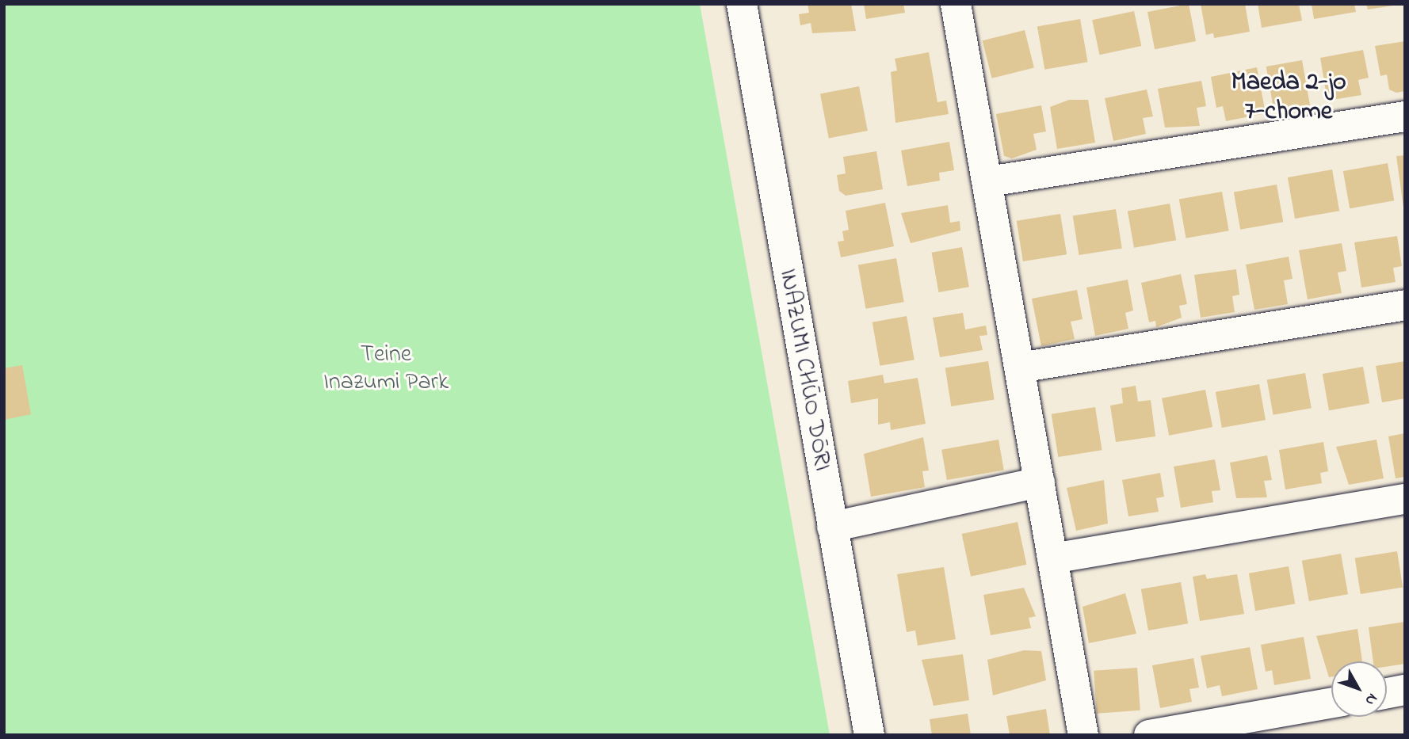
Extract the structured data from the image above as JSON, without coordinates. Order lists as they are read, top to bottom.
{
  "streets": {
    "street": ["INAZUMI CHŪO DŌRI"]
  },
  "districts": ["Maeda 2-jo 7-chome"],
  "parks": ["Teine Inazumi Park"],
  "north": "bottom right"
}
